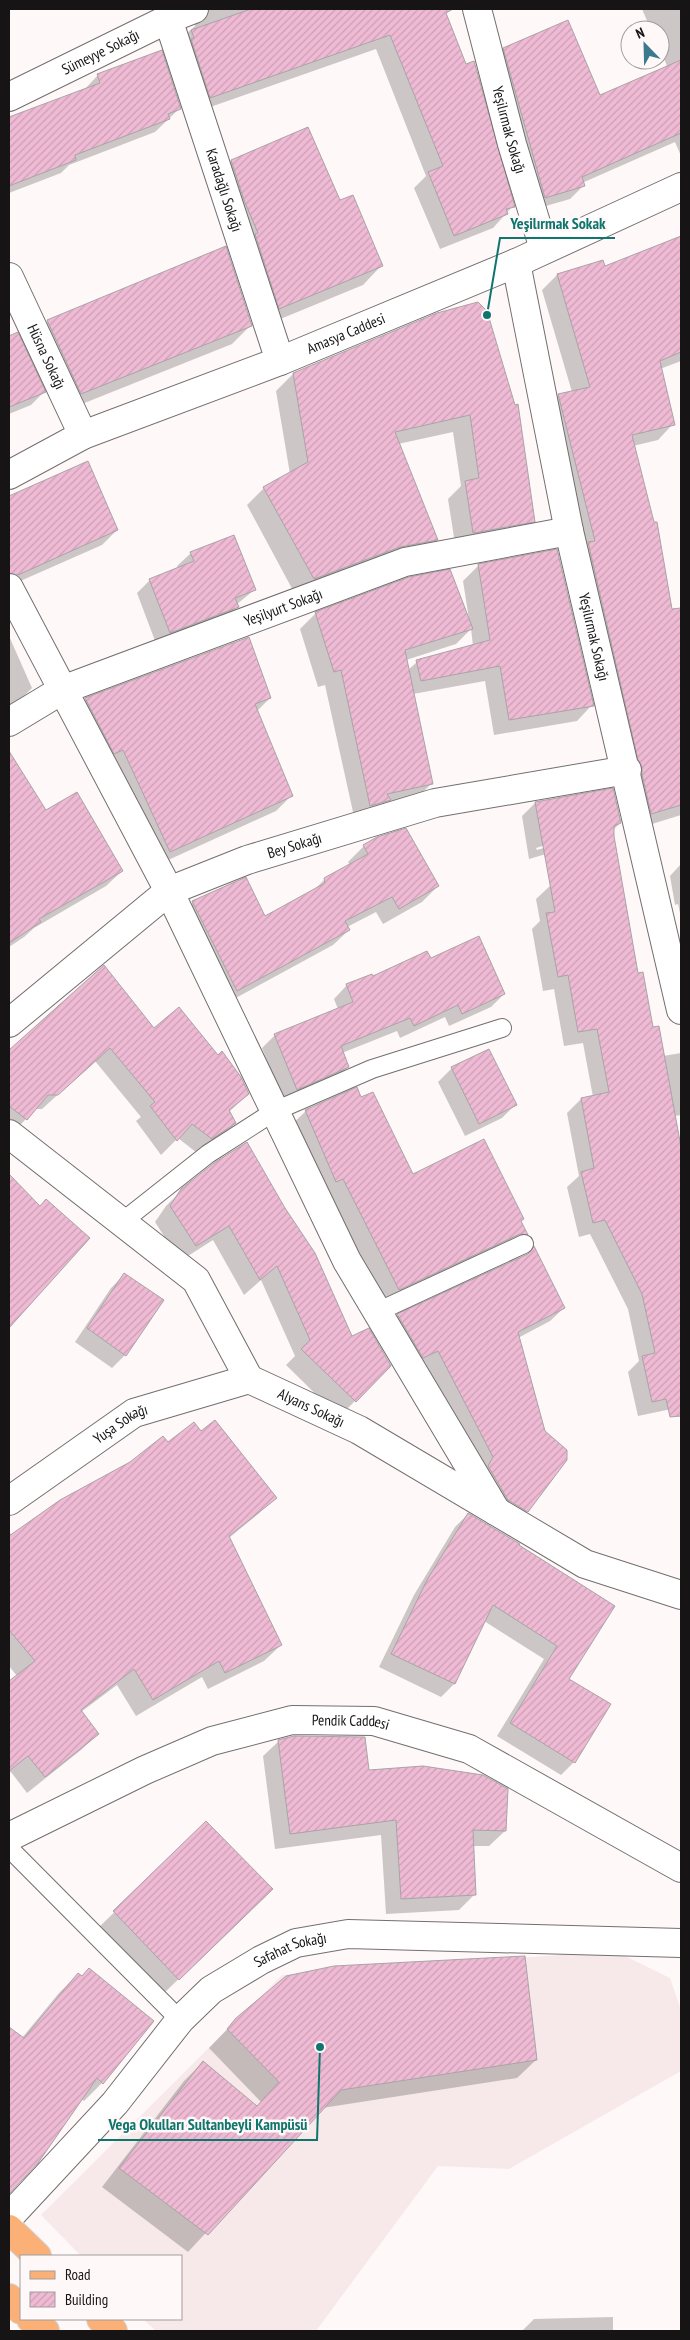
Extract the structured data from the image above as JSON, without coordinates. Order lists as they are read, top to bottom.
{
  "streets": {
    "street": [
      "Sümeyye Sokağı",
      "Yeşilırmak Sokağı",
      "Karadağlı Sokağı",
      "Amasya Caddesi",
      "Hüsna Sokağı",
      "Yeşilyurt Sokağı",
      "Bey Sokağı",
      "Alyans Sokağı",
      "Yuşa Sokağı",
      "Pendik Caddesi",
      "Safahat Sokağı"
    ]
  },
  "crossings": [
    ["Sümeyye Sokağı", "Karadağlı Sokağı"],
    ["Yeşilırmak Sokağı", "Amasya Caddesi"],
    ["Yeşilırmak Sokağı", "Yeşilyurt Sokağı"],
    ["Yeşilırmak Sokağı", "Bey Sokağı"],
    ["Karadağlı Sokağı", "Amasya Caddesi"],
    ["Amasya Caddesi", "Hüsna Sokağı"],
    ["Alyans Sokağı", "Yuşa Sokağı"]
  ],
  "places": ["Yeşilırmak Sokak", "Vega Okulları Sultanbeyli Kampüsü"],
  "legend": ["Road", "Building"],
  "north": "top left"
}
